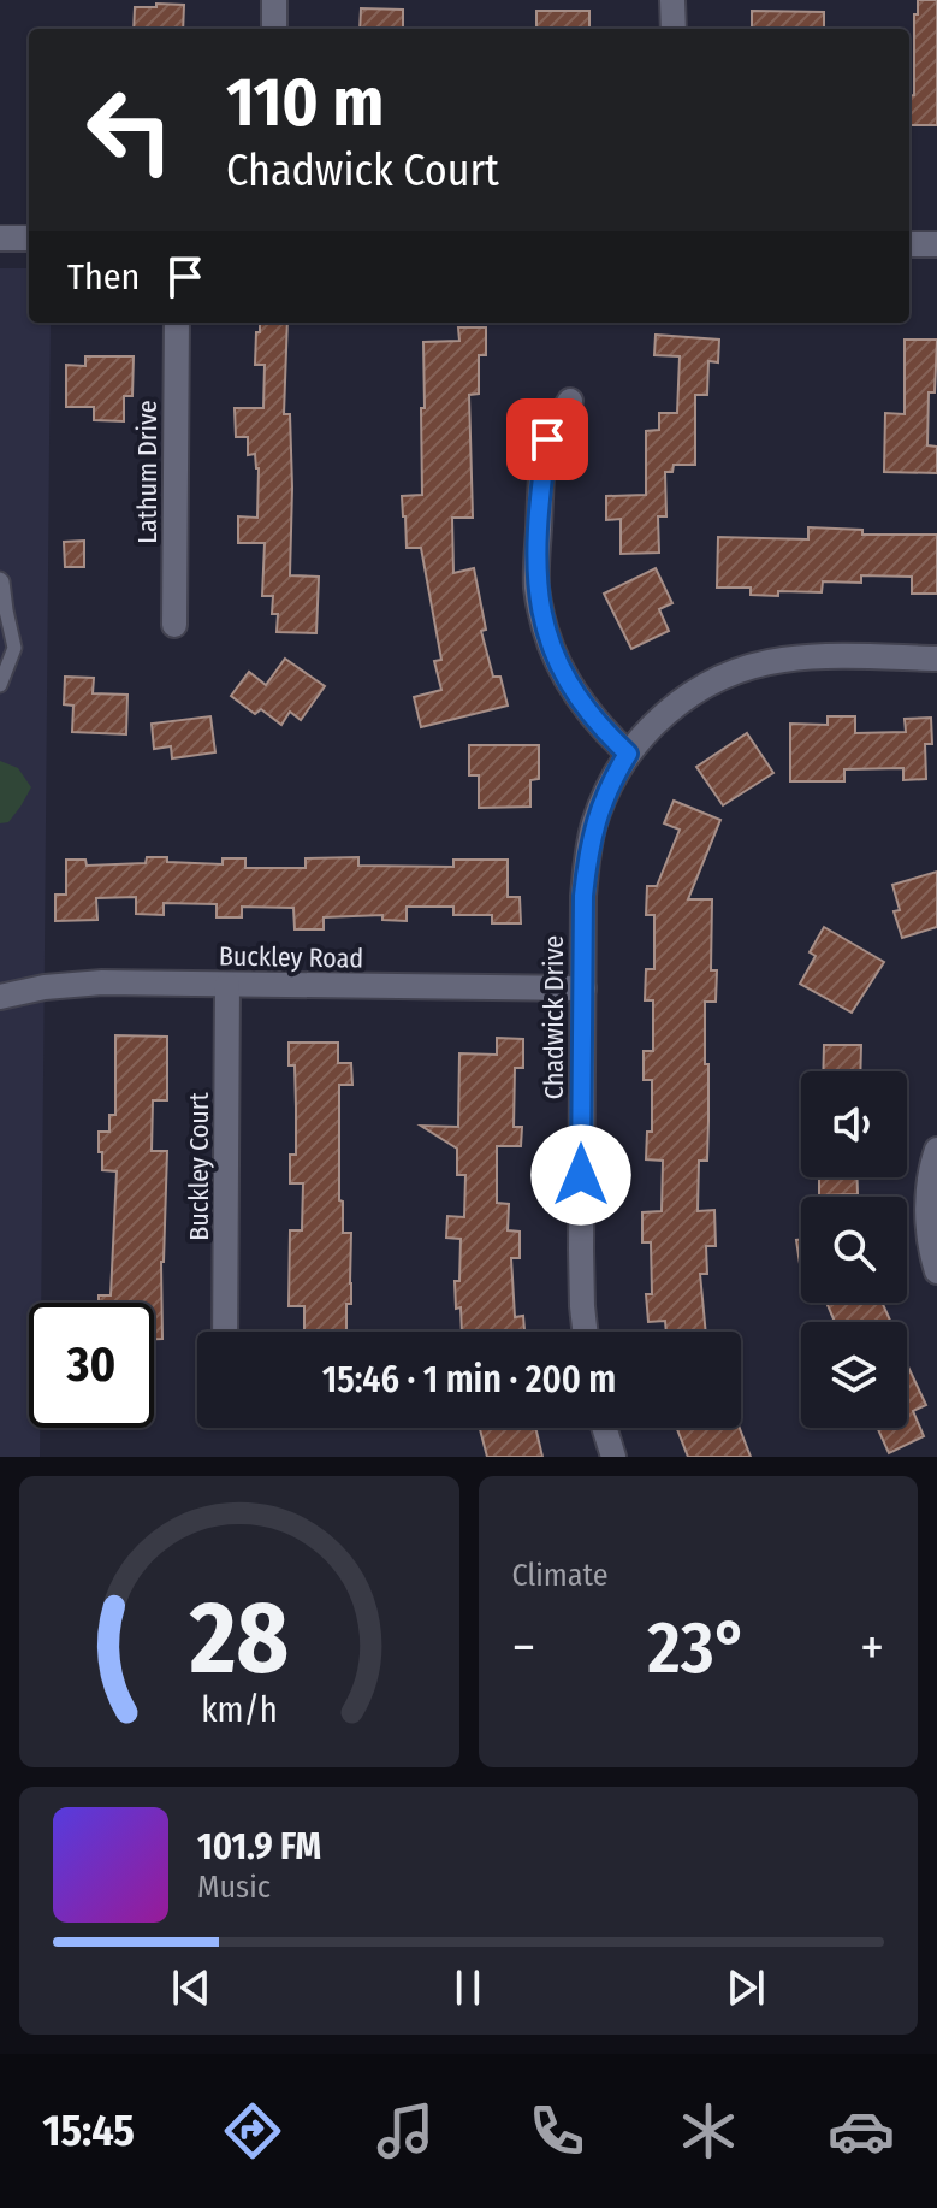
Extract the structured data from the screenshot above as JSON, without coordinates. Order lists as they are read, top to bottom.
{
  "streets": {
    "street": [
      "Lathum Drive",
      "Buckley Road",
      "Chadwick Drive",
      "Buckley Court"
    ]
  },
  "crossings": [
    ["Buckley Road", "Chadwick Drive"],
    ["Buckley Road", "Buckley Court"]
  ],
  "page": {
    "turn": ["110 m", "Chadwick Court"],
    "then": "Then",
    "limit": "30",
    "trip": "15:46 · 1 min · 200 m",
    "tile": "Climate",
    "heat": ["−", "23°", "+"],
    "song": ["101.9 FM", "Music"],
    "tabs": "15:45",
    "gauge": ["28", "km/h"]
  }
}
